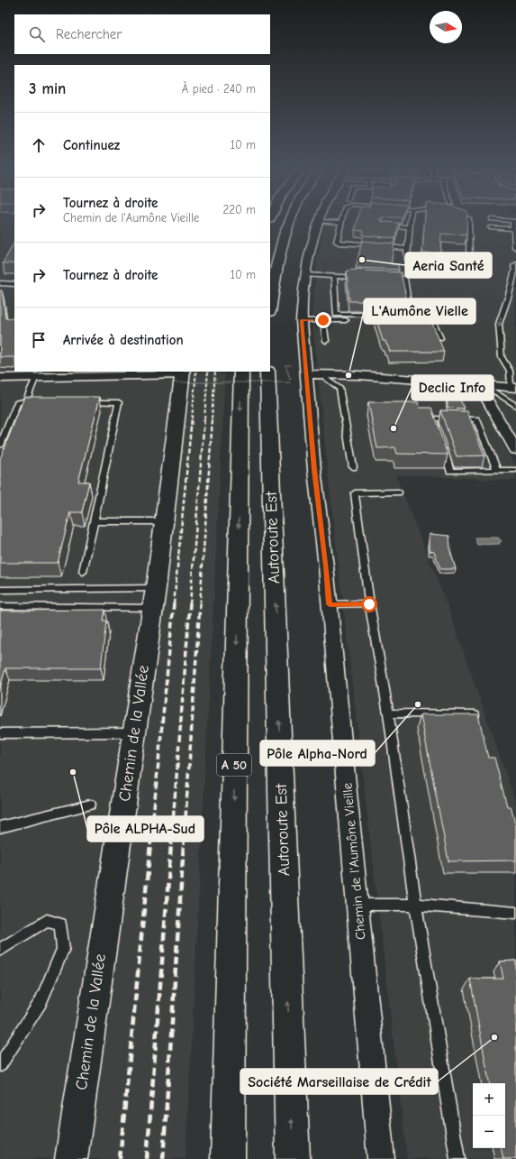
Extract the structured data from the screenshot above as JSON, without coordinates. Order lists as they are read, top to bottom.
{
  "streets": {
    "highway": ["Autoroute Est", "A 50"],
    "street": ["Chemin de la Vallée", "Chemin de l'Aumône Vieille"]
  },
  "places": [
    "Aeria Santé",
    "L'Aumône Vielle",
    "Declic Info",
    "Pôle Alpha-Nord",
    "Pôle ALPHA-Sud",
    "Société Marseillaise de Crédit"
  ],
  "north": "right",
  "page": {
    "search": "Rechercher",
    "heading": ["3 min", "À pied · 240 m"],
    "list": [
      ["Continuez", "10 m"],
      ["Tournez à droite", "Chemin de l'Aumône Vieille", "220 m"],
      ["Tournez à droite", "10 m"],
      "Arrivée à destination"
    ],
    "map_buttons": ["+", "−"]
  }
}
